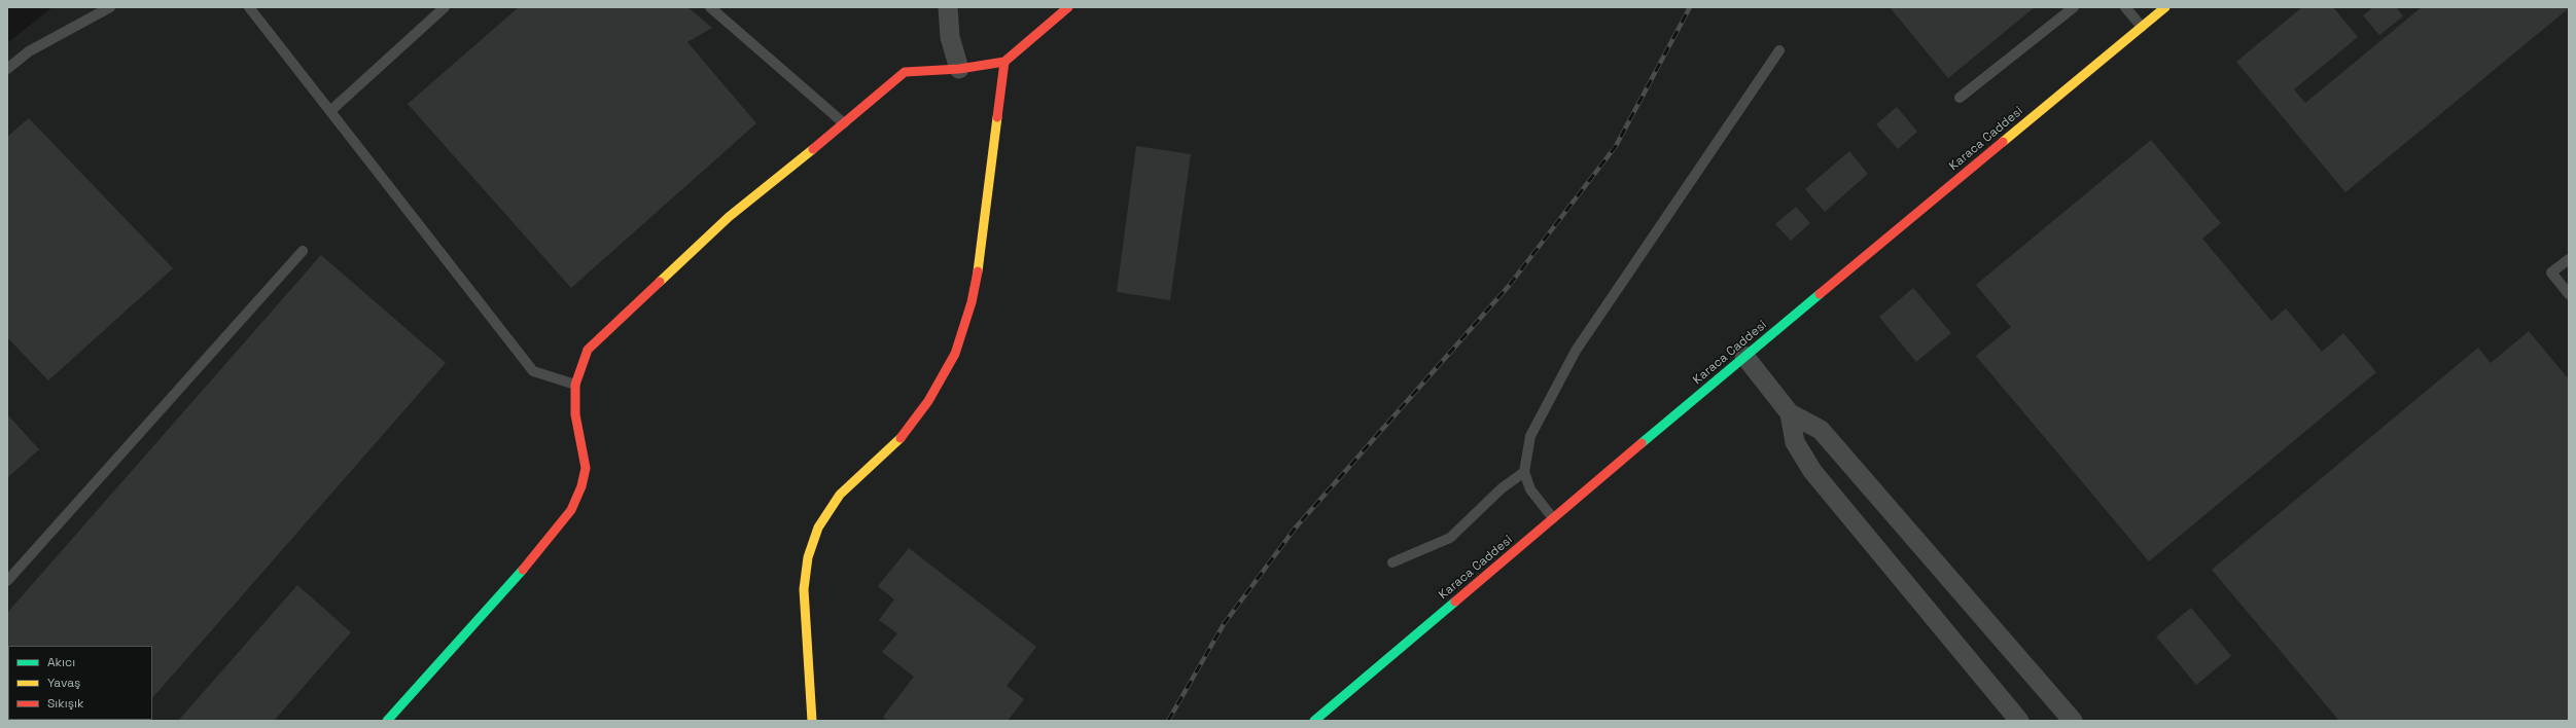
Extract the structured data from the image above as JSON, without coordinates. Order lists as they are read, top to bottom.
{
  "streets": {
    "street": ["Karaca Caddesi"]
  },
  "legend": ["Akıcı", "Yavaş", "Sıkışık"]
}
